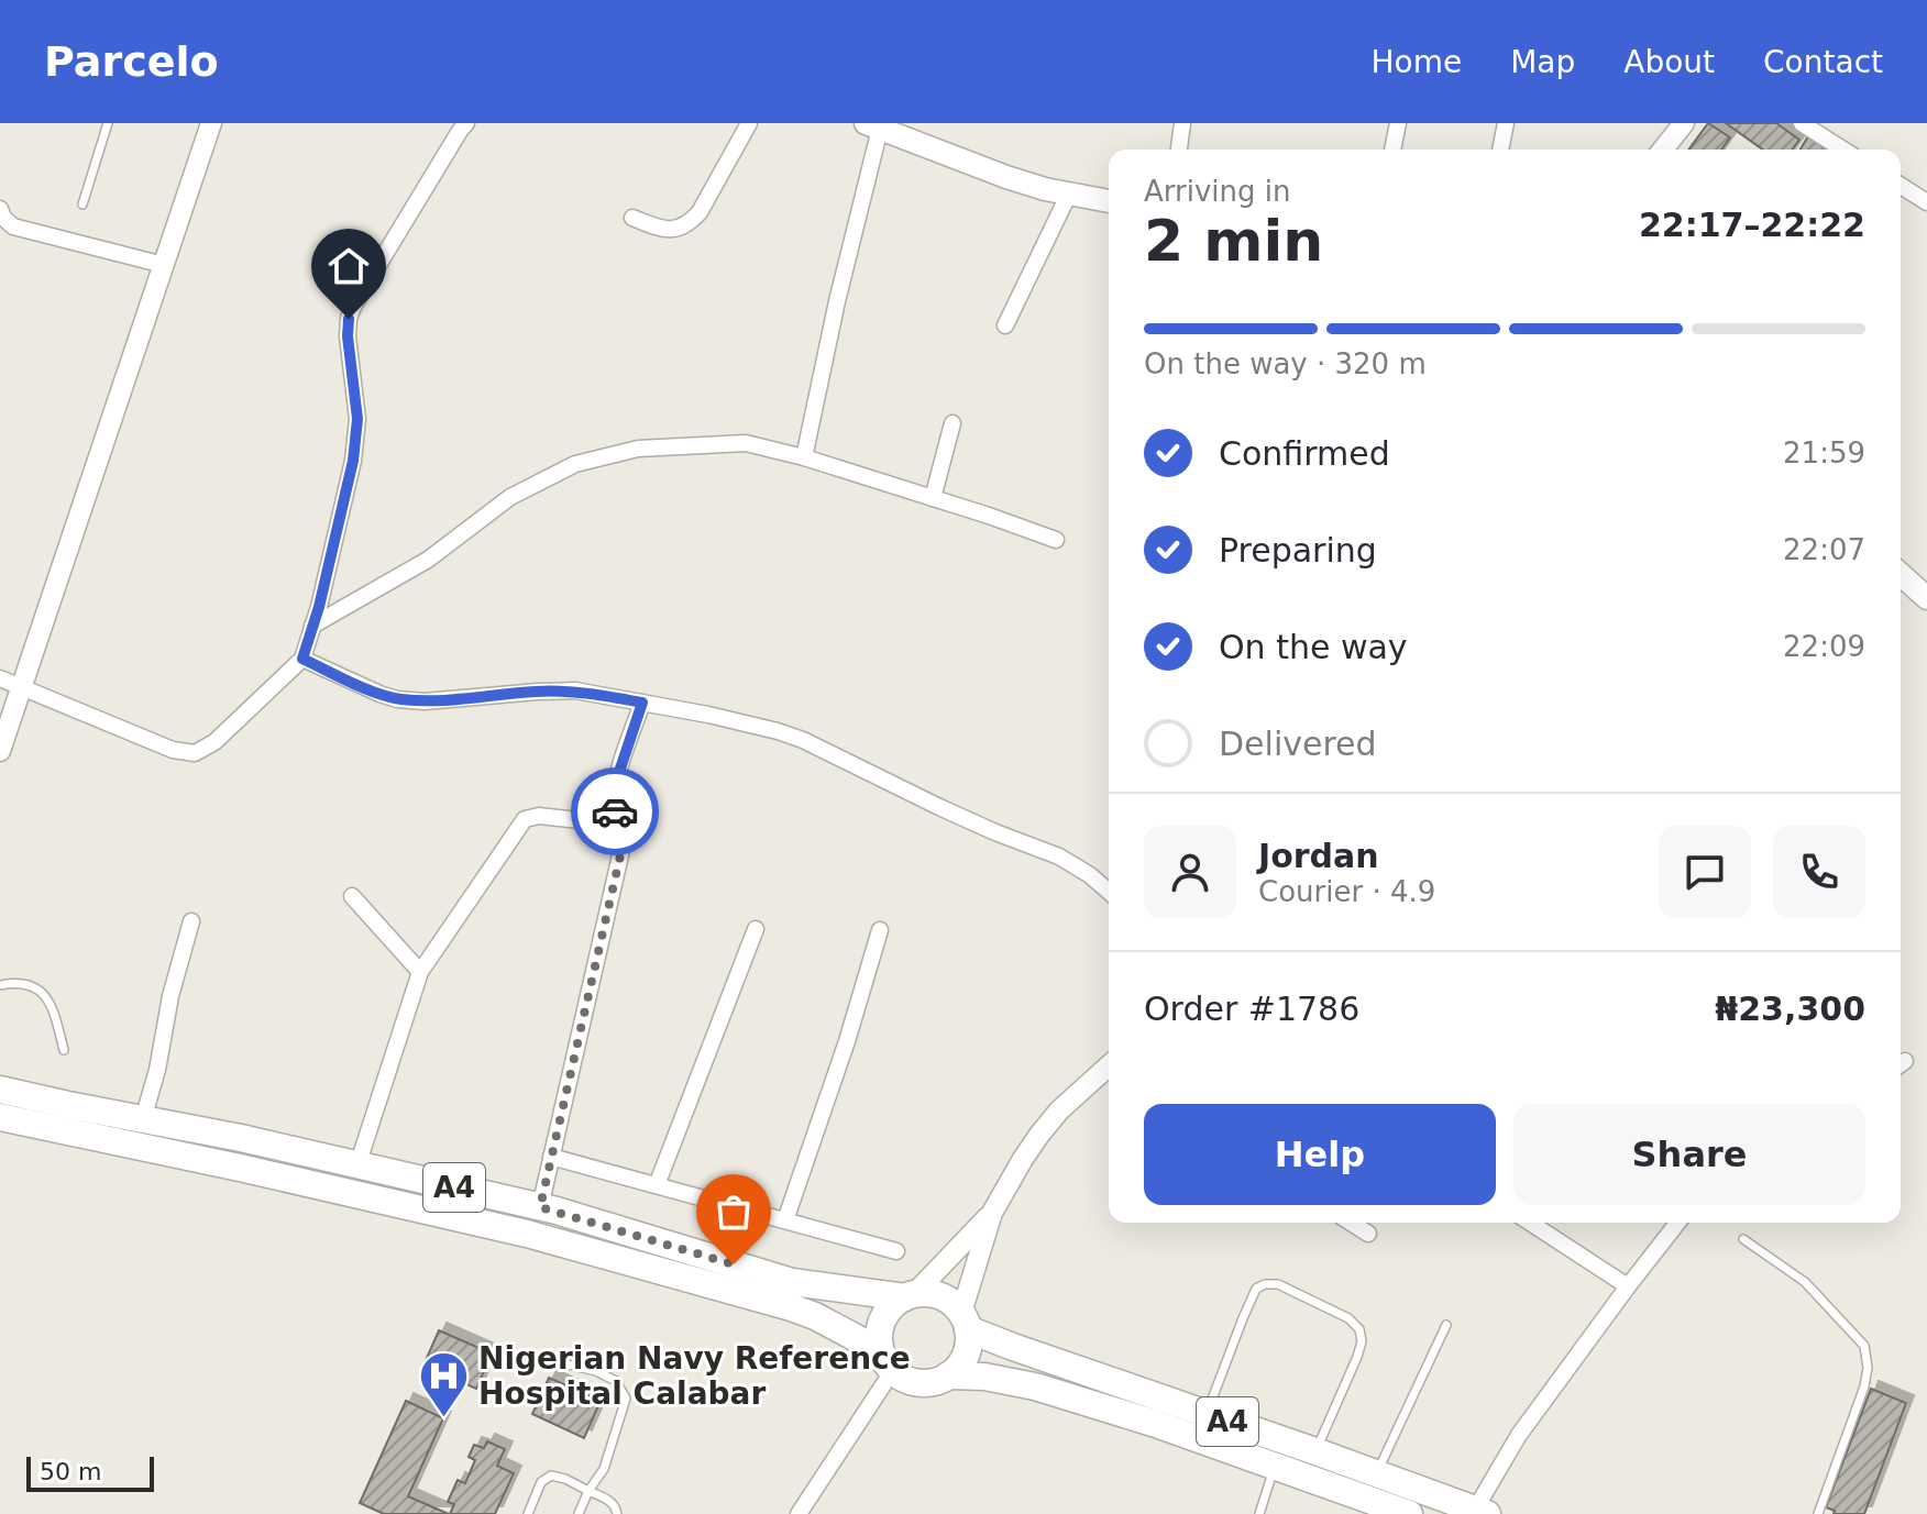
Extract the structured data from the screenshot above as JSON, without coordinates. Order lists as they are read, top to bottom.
{
  "streets": {
    "highway": ["A4"]
  },
  "places": {
    "hospital": ["Nigerian Navy Reference Hospital Calabar"]
  },
  "scale_bar": "50 m",
  "page": {
    "header": "Parcelo",
    "nav": [
      "Home",
      "Map",
      "About",
      "Contact"
    ],
    "heading": ["2 min", "Arriving in", "22:17–22:22"],
    "panel": [
      "Jordan",
      "Courier · 4.9",
      "Order #1786",
      "₦23,300"
    ],
    "bar": "On the way · 320 m",
    "list": [
      ["Confirmed", "21:59"],
      ["Preparing", "22:07"],
      ["On the way", "22:09"],
      "Delivered"
    ],
    "buttons": ["Help", "Share"],
    "scale": "50 m"
  }
}
